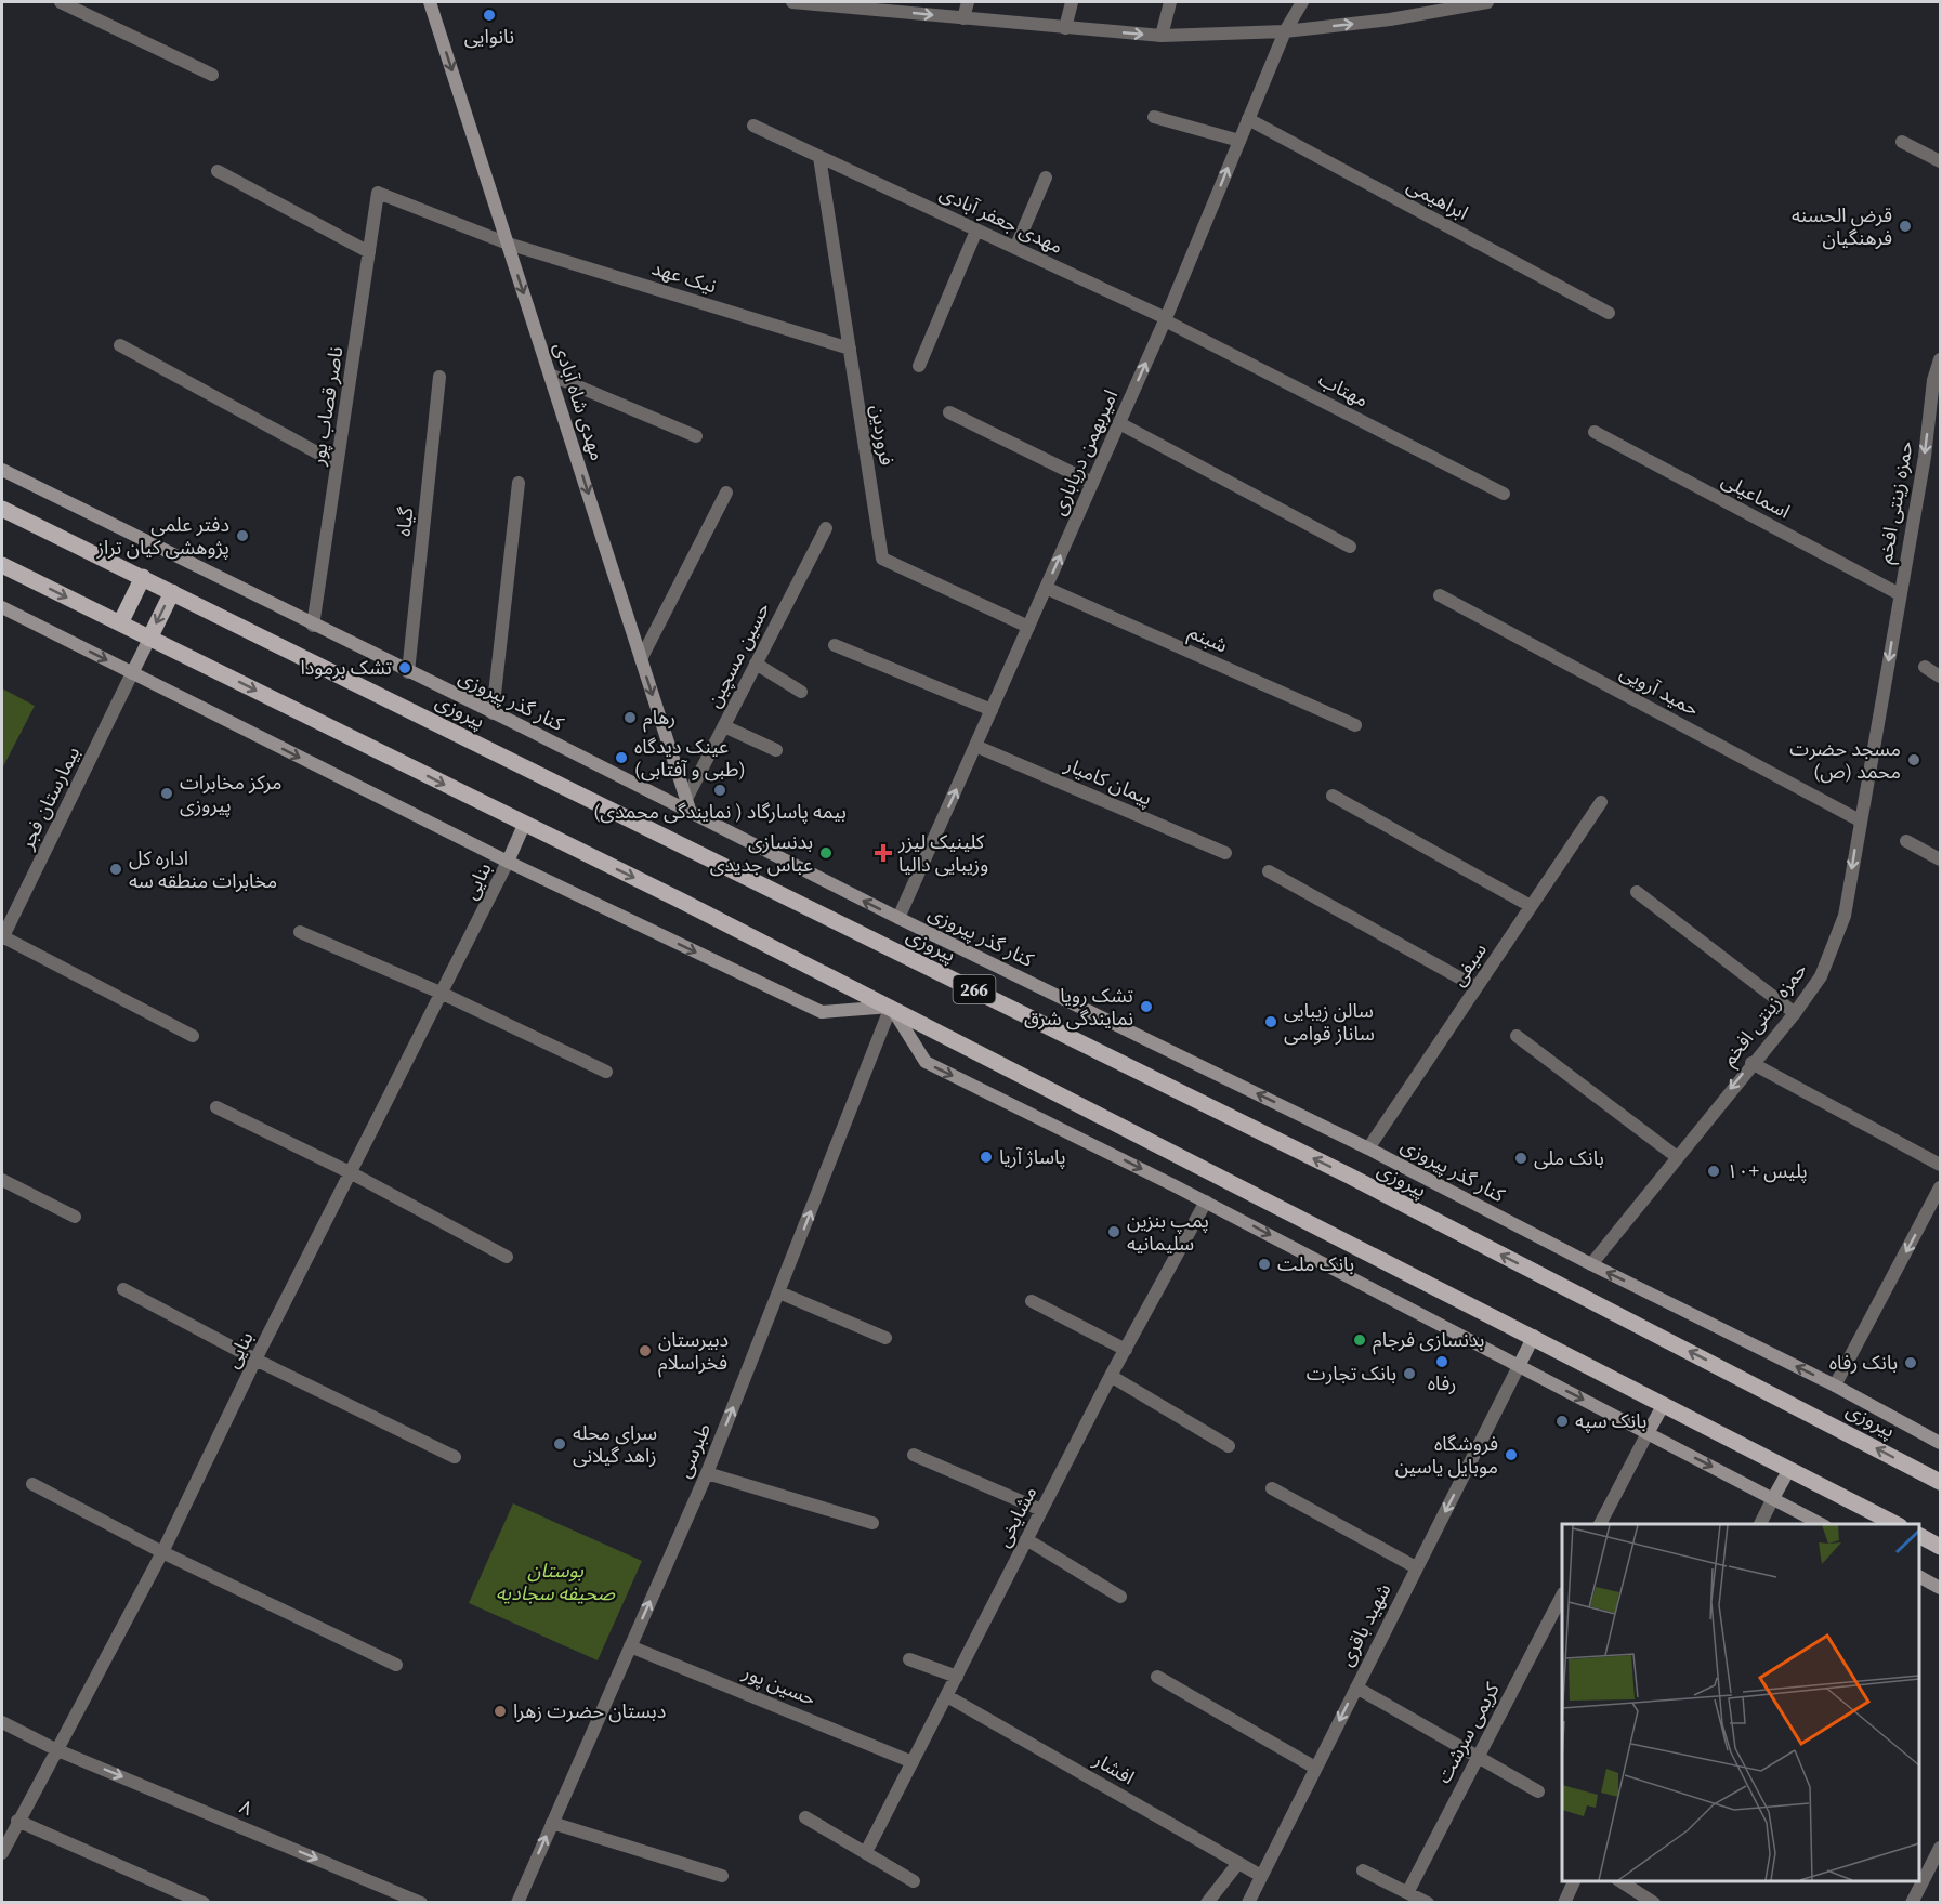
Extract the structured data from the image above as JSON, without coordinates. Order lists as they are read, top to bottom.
{
  "streets": {
    "main road": [
      "مهدی شاه آبادی",
      "کنار گذر پیروزی",
      "پیروزی",
      "266"
    ],
    "street": [
      "ابراهیمی",
      "مهدی جعفر آبادی",
      "نیک عهد",
      "مهتاب",
      "ناصر قصاب پور",
      "فروردین",
      "امیربهمن دریاباری",
      "اسماعیلی",
      "حمزه زینتی افخم",
      "گیاه",
      "شبنم",
      "حسین مسچین",
      "حمید آرویی",
      "پیمان کامیار",
      "بیمارستان فجر",
      "بنایی",
      "سیفی",
      "طبرسی",
      "مشایخی",
      "شهید باقری",
      "حسین پور",
      "کریمی سرشت",
      "افشار",
      "۸"
    ]
  },
  "crossings": [
    ["ابراهیمی", "امیربهمن دریاباری"],
    ["مهدی جعفر آبادی", "مهتاب"],
    ["مهدی جعفر آبادی", "فروردین"],
    ["مهدی جعفر آبادی", "امیربهمن دریاباری"],
    ["نیک عهد", "مهدی شاه آبادی"],
    ["نیک عهد", "ناصر قصاب پور"],
    ["نیک عهد", "فروردین"],
    ["مهتاب", "امیربهمن دریاباری"],
    ["مهدی شاه آبادی", "حسین مسچین"],
    ["مهدی شاه آبادی", "کنار گذر پیروزی"],
    ["ناصر قصاب پور", "کنار گذر پیروزی"],
    ["فروردین", "امیربهمن دریاباری"],
    ["امیربهمن دریاباری", "شبنم"],
    ["امیربهمن دریاباری", "کنار گذر پیروزی"],
    ["امیربهمن دریاباری", "پیمان کامیار"],
    ["اسماعیلی", "حمزه زینتی افخم"],
    ["حمزه زینتی افخم", "حمید آرویی"],
    ["حمزه زینتی افخم", "کنار گذر پیروزی"],
    ["گیاه", "کنار گذر پیروزی"],
    ["کنار گذر پیروزی", "سیفی"],
    ["بنایی", "۸"],
    ["طبرسی", "حسین پور"],
    ["مشایخی", "حسین پور"],
    ["مشایخی", "افشار"],
    ["شهید باقری", "افشار"]
  ],
  "one_way": [
    "مهدی شاه آبادی",
    "امیربهمن دریاباری",
    "حمزه زینتی افخم",
    "طبرسی",
    "شهید باقری"
  ],
  "parks": ["بوستان صحیفه سجادیه"],
  "places": {
    "other": [
      "نانوایی",
      "قرض الحسنه فرهنگیان",
      "دفتر علمی پژوهشی کیان تراز",
      "تشک برمودا",
      "رهام",
      "عینک دیدگاه (طبی و آفتابی)",
      "مسجد حضرت محمد (ص)",
      "بیمه پاسارگاد ( نمایندگی محمدی)",
      "مرکز مخابرات پیروزی",
      "بدنسازی عباس جدیدی",
      "اداره کل مخابرات منطقه سه",
      "تشک رویا نمایندگی شرق",
      "سالن زیبایی ساناز قوامی",
      "پاساژ آریا",
      "بانک ملی",
      "پلیس +۱۰",
      "پمپ بنزین سلیمانیه",
      "بانک ملت",
      "بدنسازی فرجام",
      "دبیرستان فخراسلام",
      "رفاه",
      "بانک رفاه",
      "بانک تجارت",
      "بانک سپه",
      "سرای محله زاهد گیلانی",
      "فروشگاه موبایل یاسین",
      "دبستان حضرت زهرا"
    ],
    "health": ["کلینیک لیزر وزیبایی دالیا"]
  }
}
